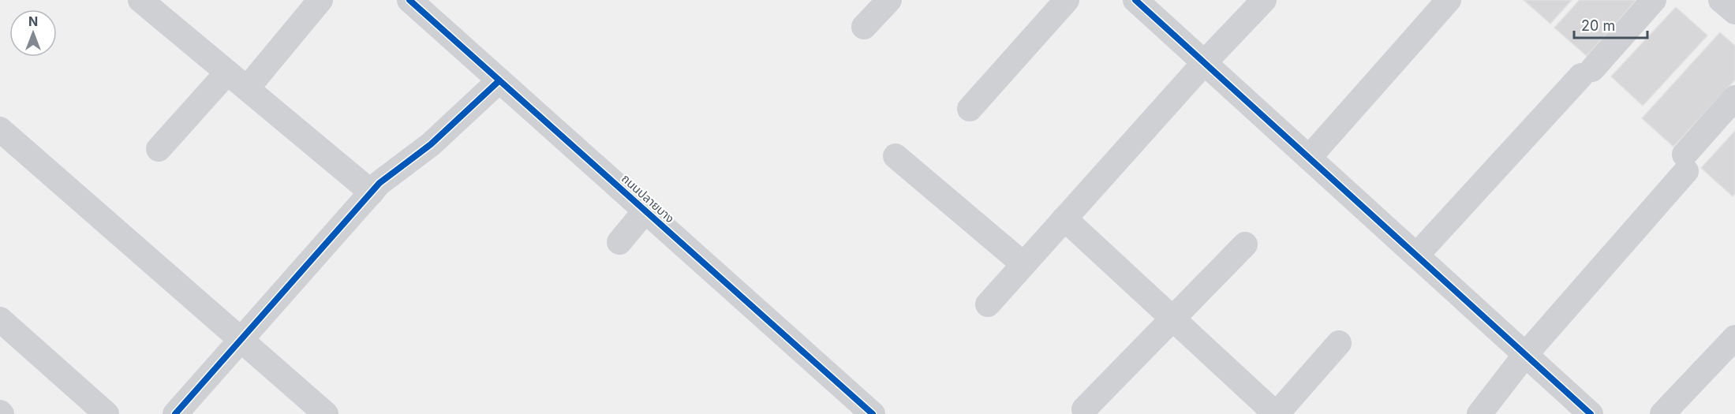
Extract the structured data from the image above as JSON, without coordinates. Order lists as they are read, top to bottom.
{
  "streets": {
    "street": ["ถนนปลายบาง"]
  },
  "scale_bar": "20 m",
  "north": "top"
}
